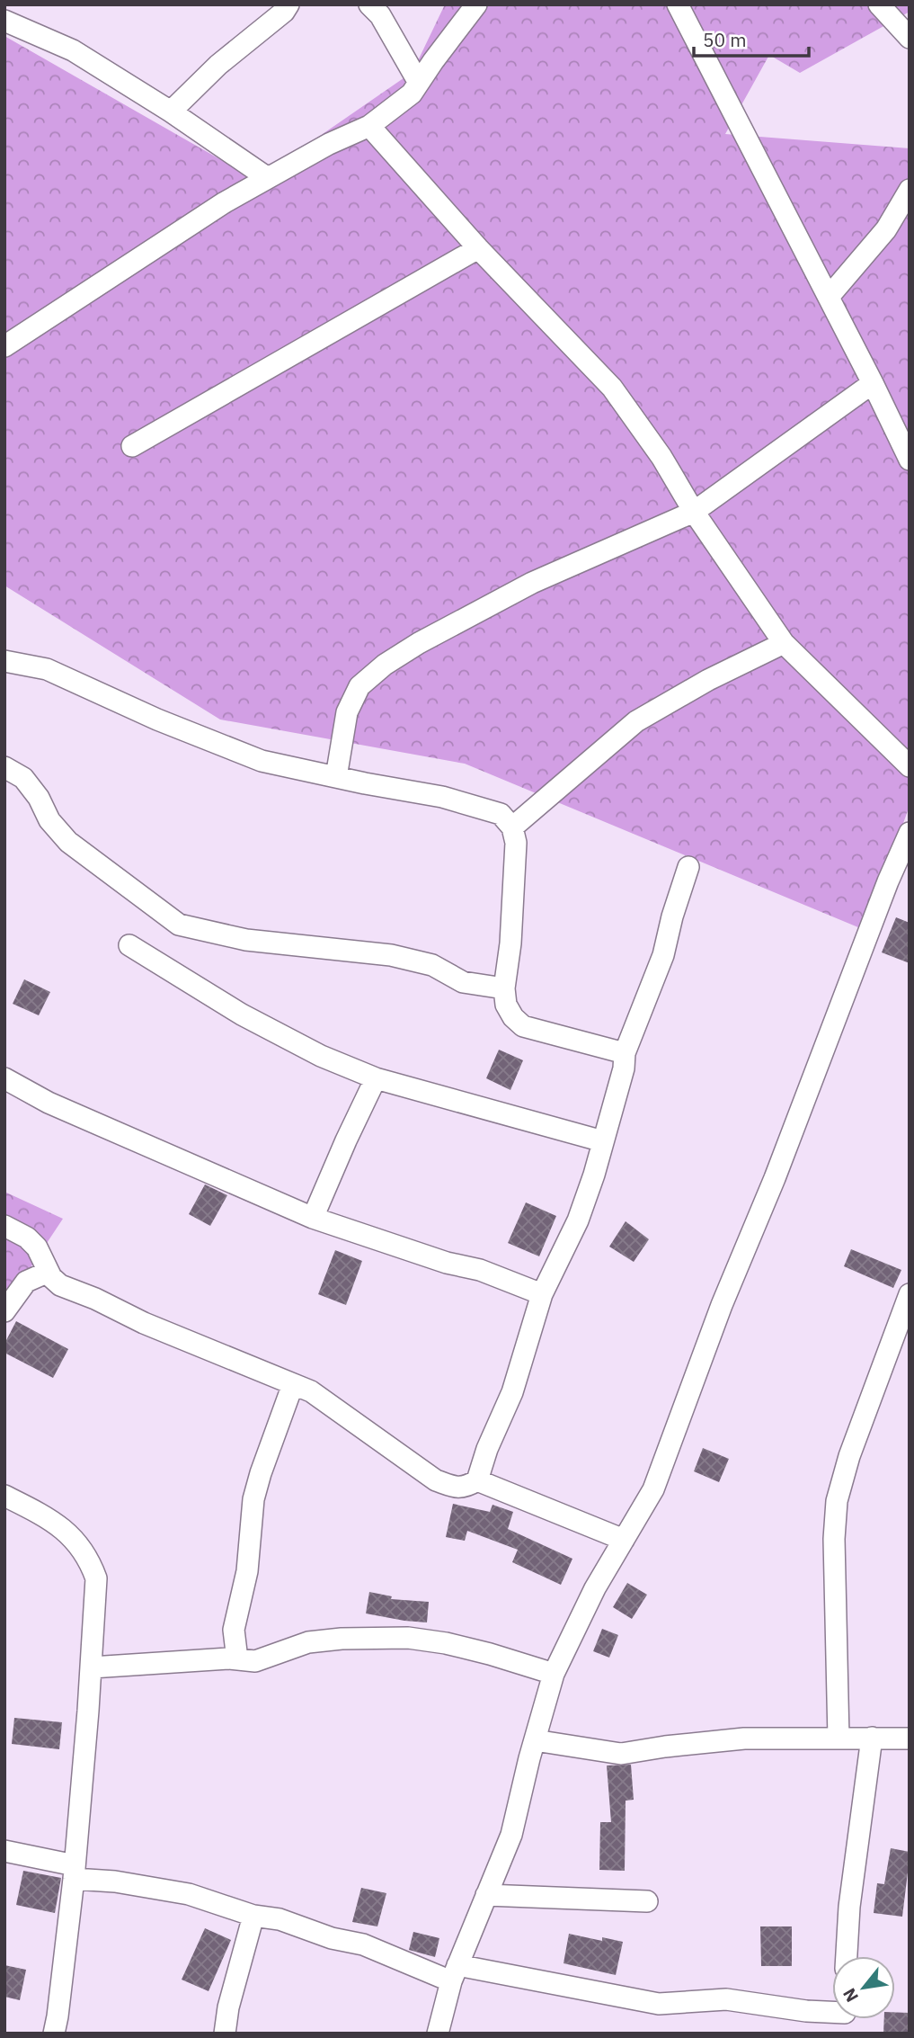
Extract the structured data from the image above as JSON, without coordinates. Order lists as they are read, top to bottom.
{
  "scale_bar": "50 m",
  "north": "bottom left"
}
